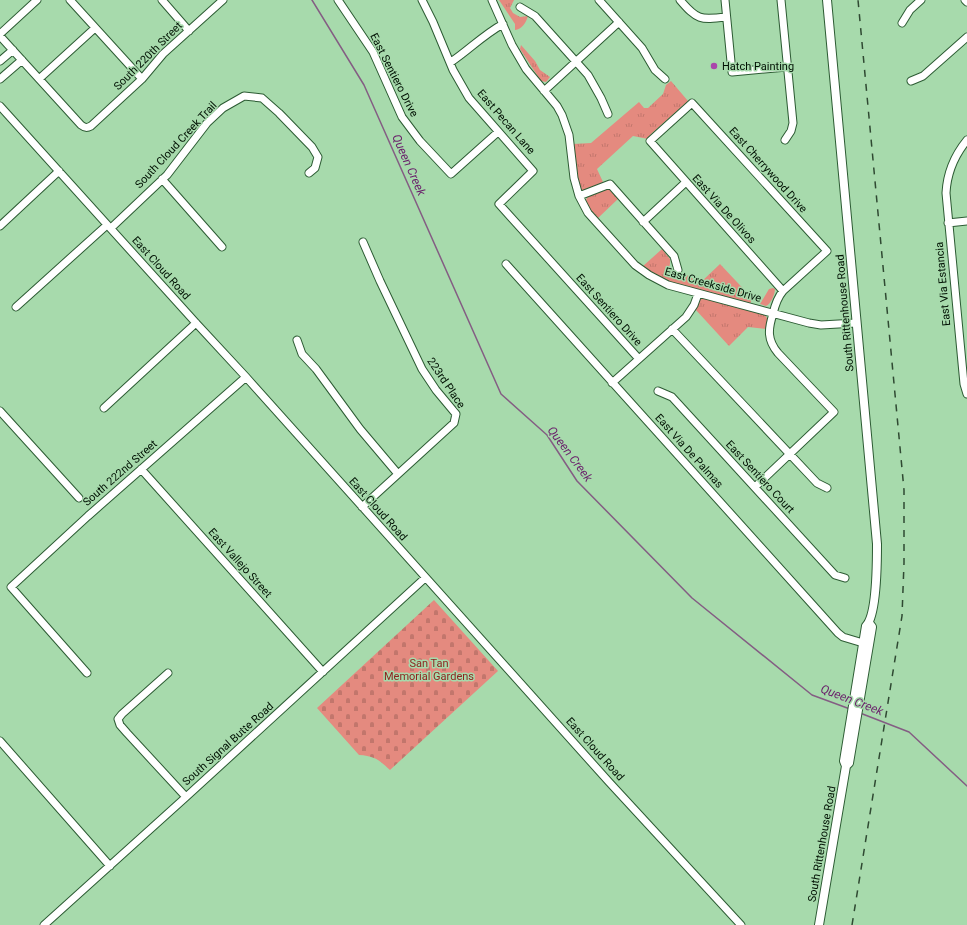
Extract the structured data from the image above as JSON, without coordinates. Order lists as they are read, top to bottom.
{
  "streets": {
    "main road": ["South Rittenhouse Road"],
    "street": [
      "South 220th Street",
      "East Sentiero Drive",
      "East Pecan Lane",
      "South Cloud Creek Trail",
      "East Cherrywood Drive",
      "East Via De Olivos",
      "East Cloud Road",
      "East Via Estancia",
      "East Creekside Drive",
      "223rd Place",
      "East Via De Palmas",
      "South 222nd Street",
      "East Sentiero Court",
      "East Vallejo Street",
      "South Signal Butte Road"
    ]
  },
  "crossings": [
    ["East Sentiero Drive", "East Pecan Lane"],
    ["South Cloud Creek Trail", "East Cloud Road"],
    ["East Cherrywood Drive", "East Via De Olivos"],
    ["East Cloud Road", "223rd Place"],
    ["East Cloud Road", "South 222nd Street"],
    ["East Cloud Road", "South Signal Butte Road"],
    ["East Creekside Drive", "South Rittenhouse Road"],
    ["South Rittenhouse Road", "East Via De Palmas"],
    ["South 222nd Street", "East Vallejo Street"],
    ["East Vallejo Street", "South Signal Butte Road"]
  ],
  "water": ["Queen Creek"],
  "parks": ["San Tan Memorial Gardens"],
  "places": ["Hatch Painting"]
}
